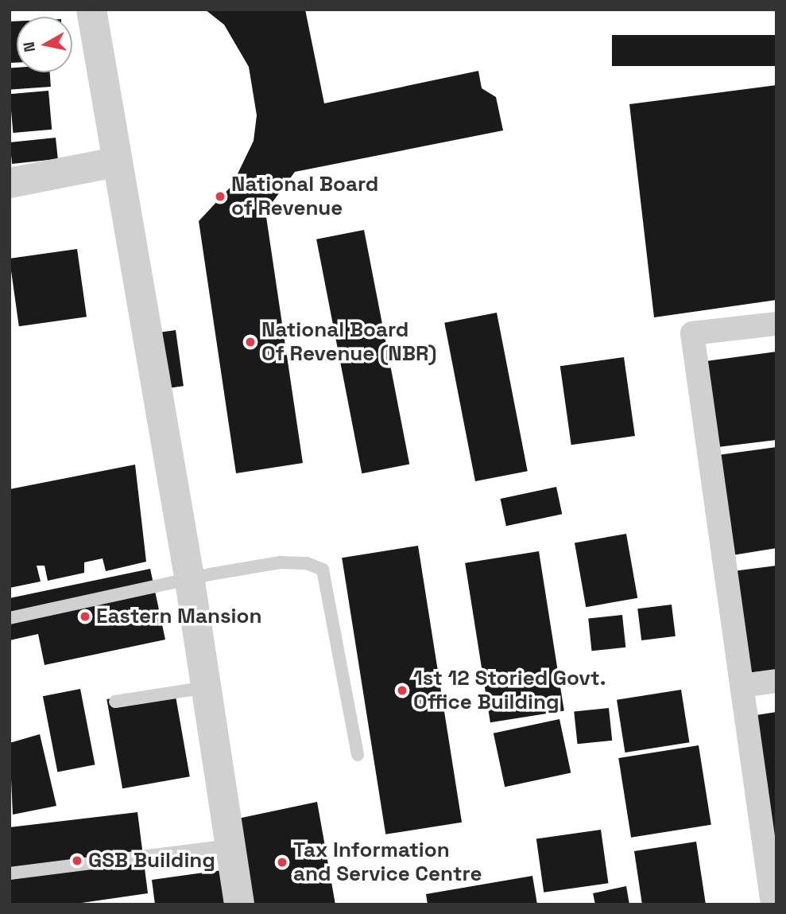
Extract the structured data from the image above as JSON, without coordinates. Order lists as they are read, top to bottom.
{
  "places": [
    "National Board of Revenue",
    "National Board Of Revenue (NBR)",
    "Eastern Mansion",
    "1st 12 Storied Govt. Office Building",
    "GSB Building",
    "Tax Information and Service Centre"
  ],
  "north": "left"
}
